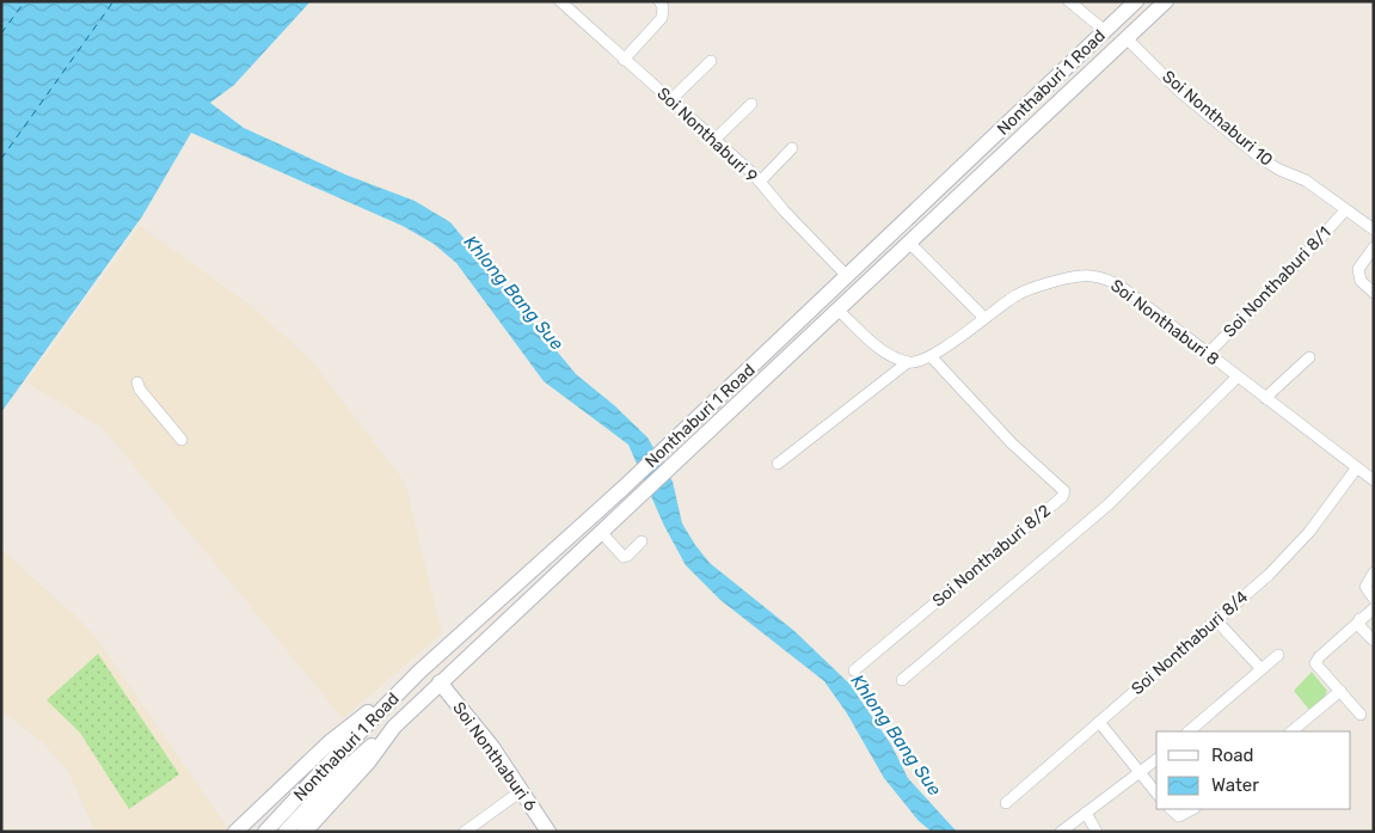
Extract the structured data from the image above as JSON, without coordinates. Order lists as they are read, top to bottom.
{
  "streets": {
    "main road": ["Nonthaburi 1 Road", "Soi Nonthaburi 6"],
    "street": [
      "Soi Nonthaburi 10",
      "Soi Nonthaburi 9",
      "Soi Nonthaburi 8/1",
      "Soi Nonthaburi 8",
      "Soi Nonthaburi 8/2",
      "Soi Nonthaburi 8/4"
    ]
  },
  "crossings": [
    ["Nonthaburi 1 Road", "Soi Nonthaburi 10"],
    ["Nonthaburi 1 Road", "Soi Nonthaburi 9"],
    ["Nonthaburi 1 Road", "Soi Nonthaburi 6"],
    ["Soi Nonthaburi 10", "Soi Nonthaburi 8/1"],
    ["Soi Nonthaburi 8/1", "Soi Nonthaburi 8"],
    ["Soi Nonthaburi 8", "Soi Nonthaburi 8/2"],
    ["Soi Nonthaburi 8", "Soi Nonthaburi 8/4"]
  ],
  "water": ["Khlong Bang Sue"],
  "legend": ["Road", "Water"]
}
